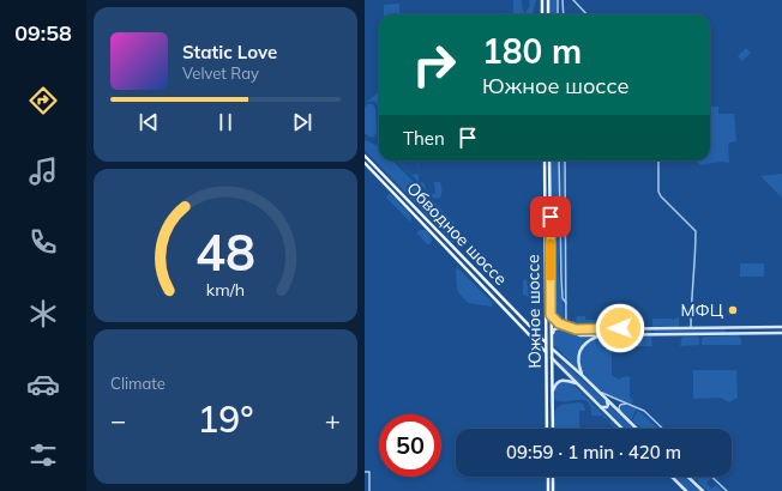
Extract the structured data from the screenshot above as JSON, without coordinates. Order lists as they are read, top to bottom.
{
  "streets": {
    "main road": ["Обводное шоссе", "Южное шоссе"]
  },
  "crossings": [
    ["Обводное шоссе", "Южное шоссе"]
  ],
  "places": ["МФЦ"],
  "page": {
    "tabs": "09:58",
    "turn": ["180 m", "Южное шоссе"],
    "song": ["Static Love", "Velvet Ray"],
    "then": "Then",
    "tile": "Climate",
    "heat": ["−", "19°", "+"],
    "limit": "50",
    "trip": "09:59 · 1 min · 420 m",
    "gauge": ["48", "km/h"]
  }
}
